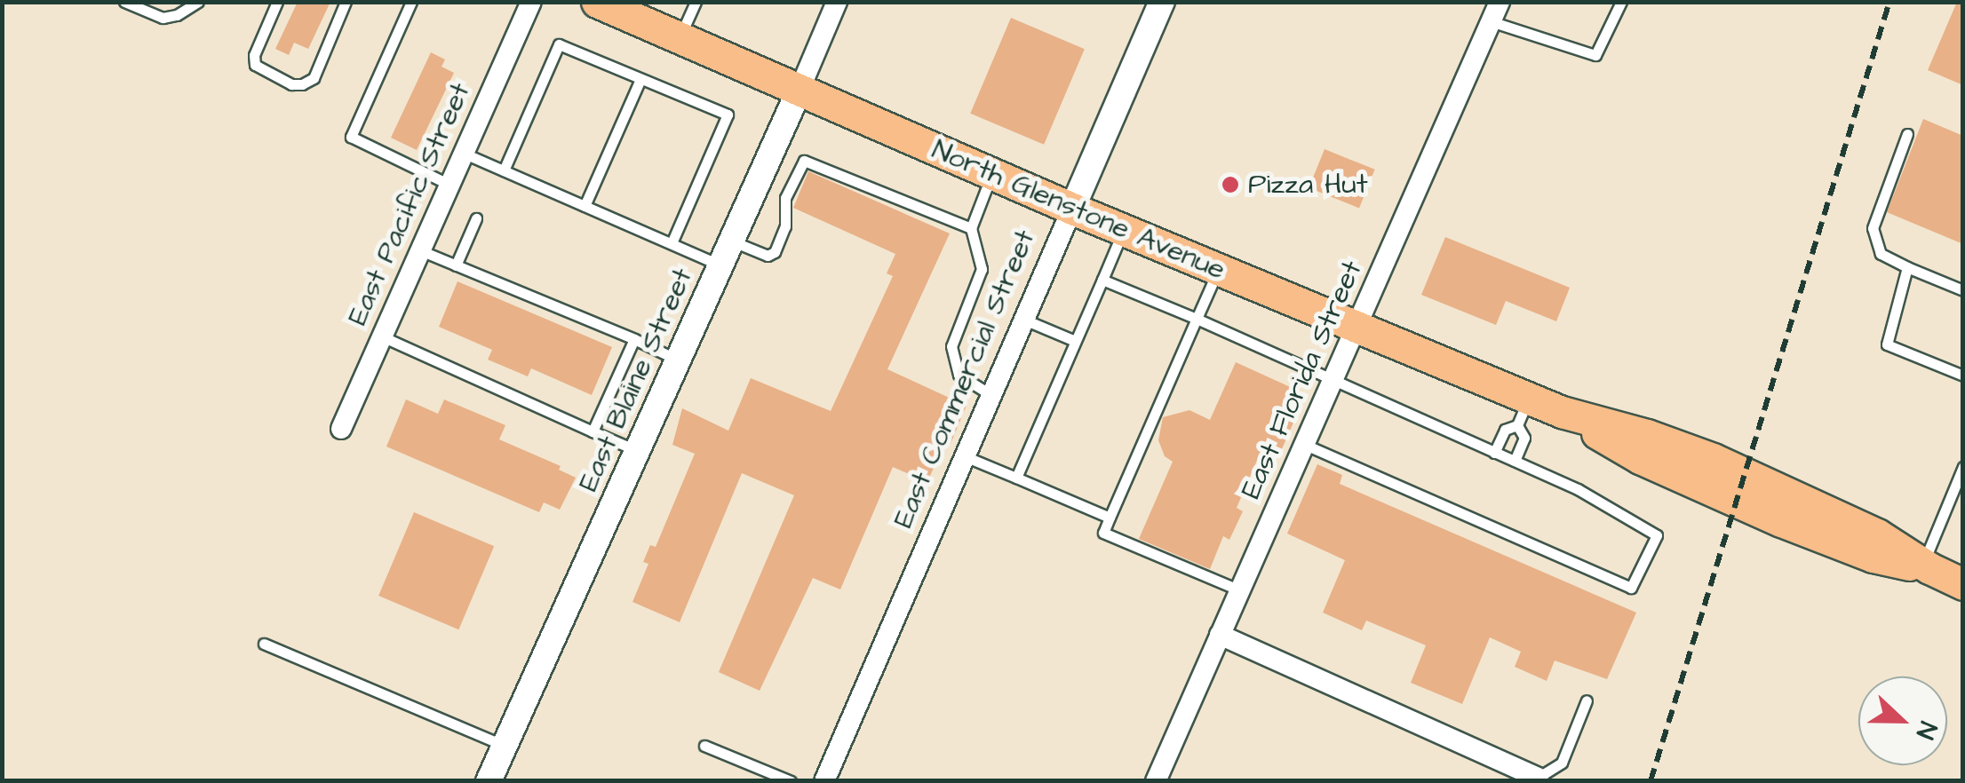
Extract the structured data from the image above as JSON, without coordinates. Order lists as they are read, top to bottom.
{
  "streets": {
    "main road": ["North Glenstone Avenue"],
    "street": [
      "East Pacific Street",
      "East Commercial Street",
      "East Blaine Street",
      "East Florida Street"
    ]
  },
  "crossings": [
    ["North Glenstone Avenue", "East Commercial Street"],
    ["North Glenstone Avenue", "East Blaine Street"],
    ["North Glenstone Avenue", "East Florida Street"]
  ],
  "places": ["Pizza Hut"],
  "north": "right"
}
